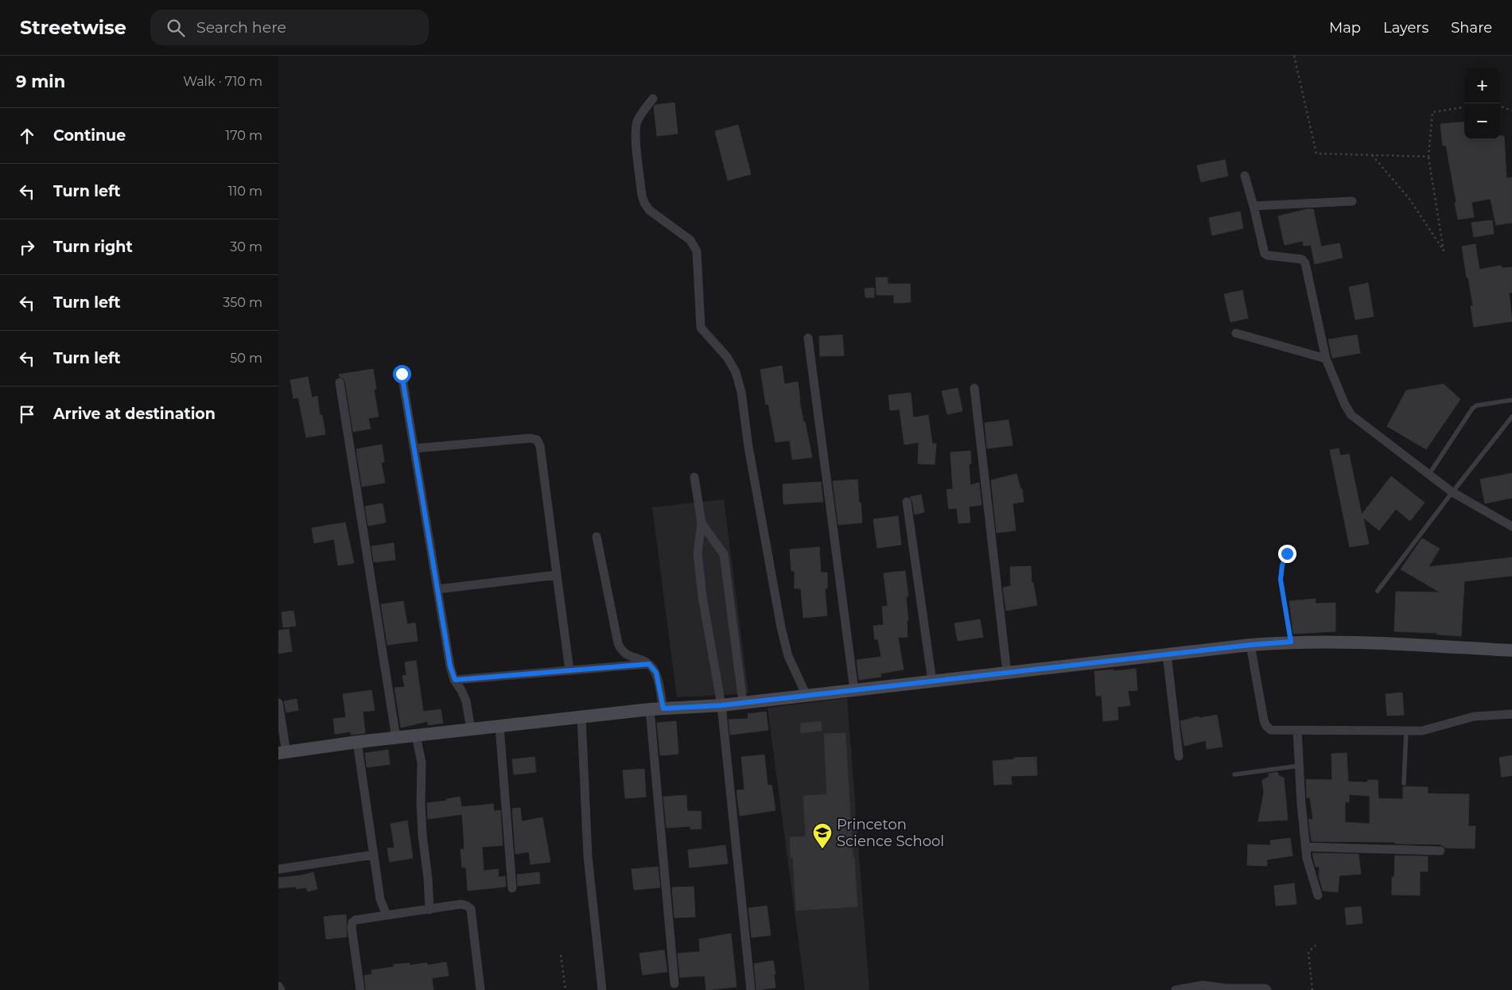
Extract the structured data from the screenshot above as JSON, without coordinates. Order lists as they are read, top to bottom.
{
  "places": {
    "school or university": ["Princeton Science School"]
  },
  "page": {
    "header": "Streetwise",
    "search": "Search here",
    "nav": ["Map", "Layers", "Share"],
    "heading": ["9 min", "Walk · 710 m"],
    "map_buttons": ["+", "−"],
    "list": [
      ["Continue", "170 m"],
      ["Turn left", "110 m"],
      ["Turn right", "30 m"],
      ["Turn left", "350 m"],
      ["Turn left", "50 m"],
      "Arrive at destination"
    ]
  }
}
